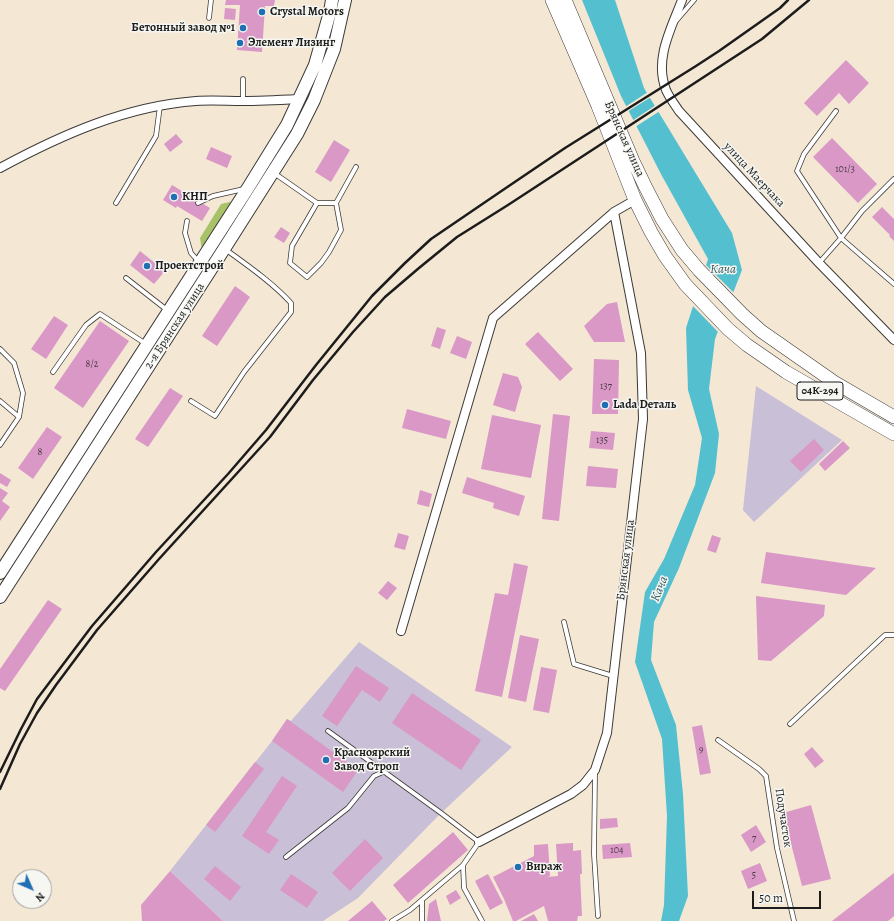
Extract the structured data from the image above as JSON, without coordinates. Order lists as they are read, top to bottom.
{
  "streets": {
    "highway": ["Брянская улица", "04К-294"],
    "main road": ["2-я Брянская улица"],
    "street": ["улица Маерчака"],
    "lane": ["Подучасток"]
  },
  "water": ["Кача"],
  "places": [
    "Crystal Motors",
    "Бетонный завод №1",
    "Элемент Лизинг",
    "КНП",
    "Проектстрой",
    "Lada Dеталь",
    "Красноярский Завод Строп",
    "Вираж"
  ],
  "house_numbers": [
    "101/3",
    "8/2",
    "137",
    "135",
    "8",
    "9",
    "7",
    "104",
    "5"
  ],
  "scale_bar": "50 m",
  "north": "bottom right"
}
